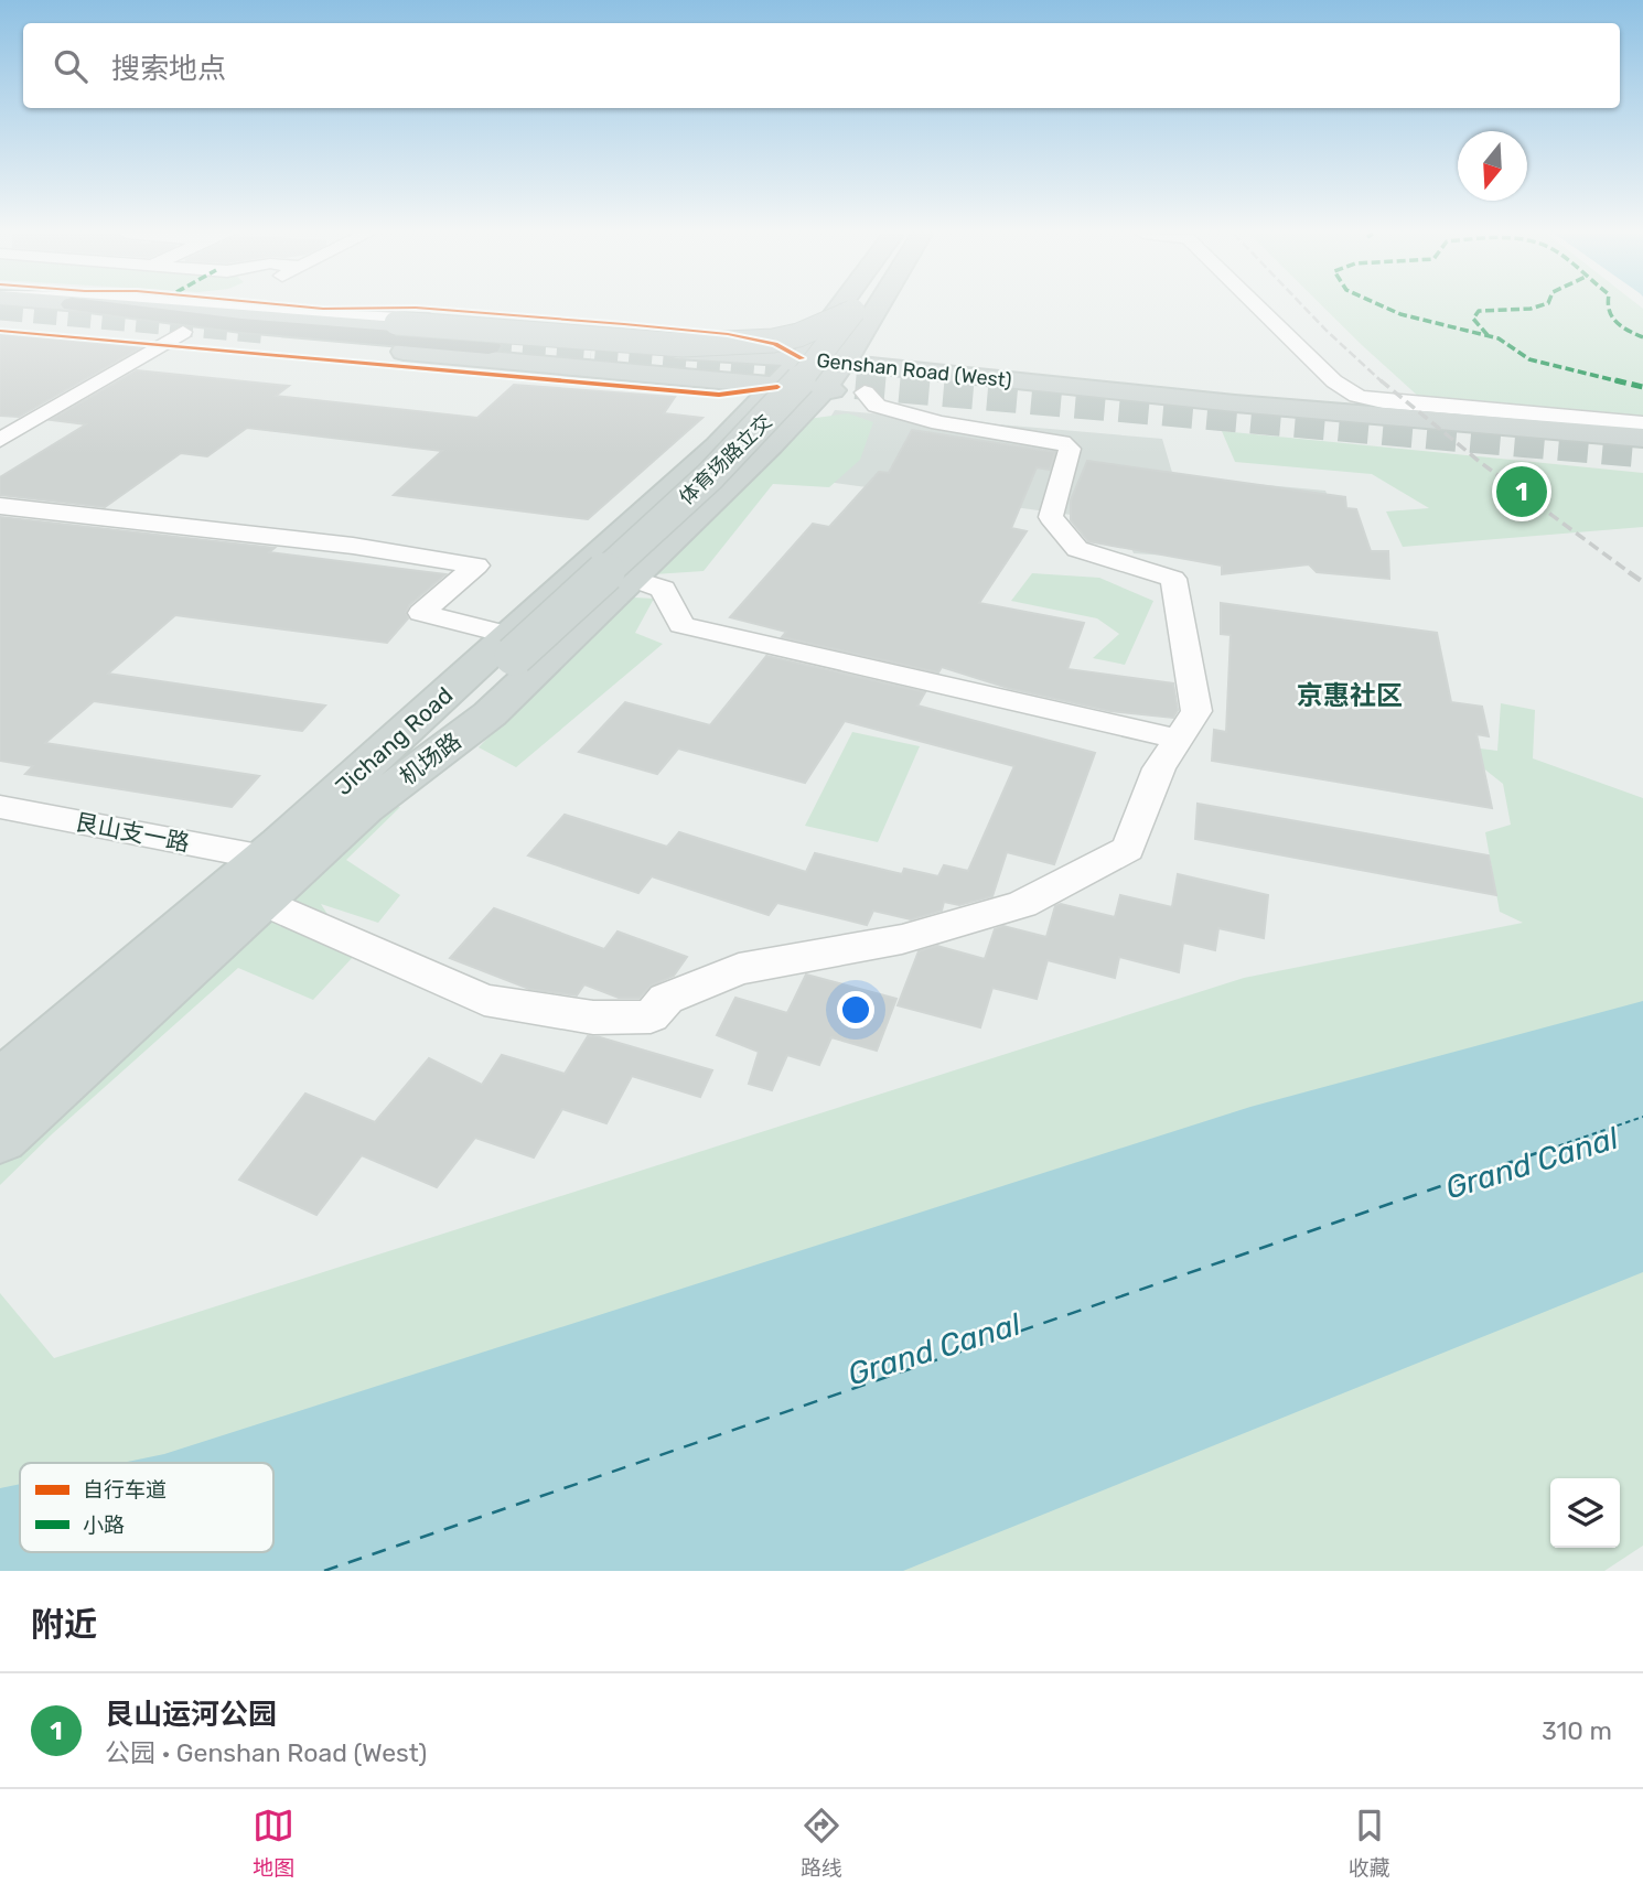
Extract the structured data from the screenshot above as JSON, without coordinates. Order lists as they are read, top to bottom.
{
  "streets": {
    "main road": ["Genshan Road (West)", "体育场路立交", "机场路"],
    "street": ["艮山支一路"]
  },
  "crossings": [
    ["Genshan Road (West)", "机场路"],
    ["Genshan Road (West)", "艮山支一路"],
    ["体育场路立交", "机场路"],
    ["体育场路立交", "艮山支一路"],
    ["机场路", "艮山支一路"]
  ],
  "districts": ["京惠社区"],
  "water": ["Grand Canal"],
  "legend": ["自行车道", "小路"],
  "north": "bottom",
  "page": {
    "search": "搜索地点",
    "pins": "1",
    "heading": "附近",
    "list": [
      {
        "mark": "1",
        "name": "艮山运河公园",
        "note": "公园 · Genshan Road (West)",
        "value": "310 m"
      }
    ],
    "nav": ["地图", "路线", "收藏"]
  }
}
